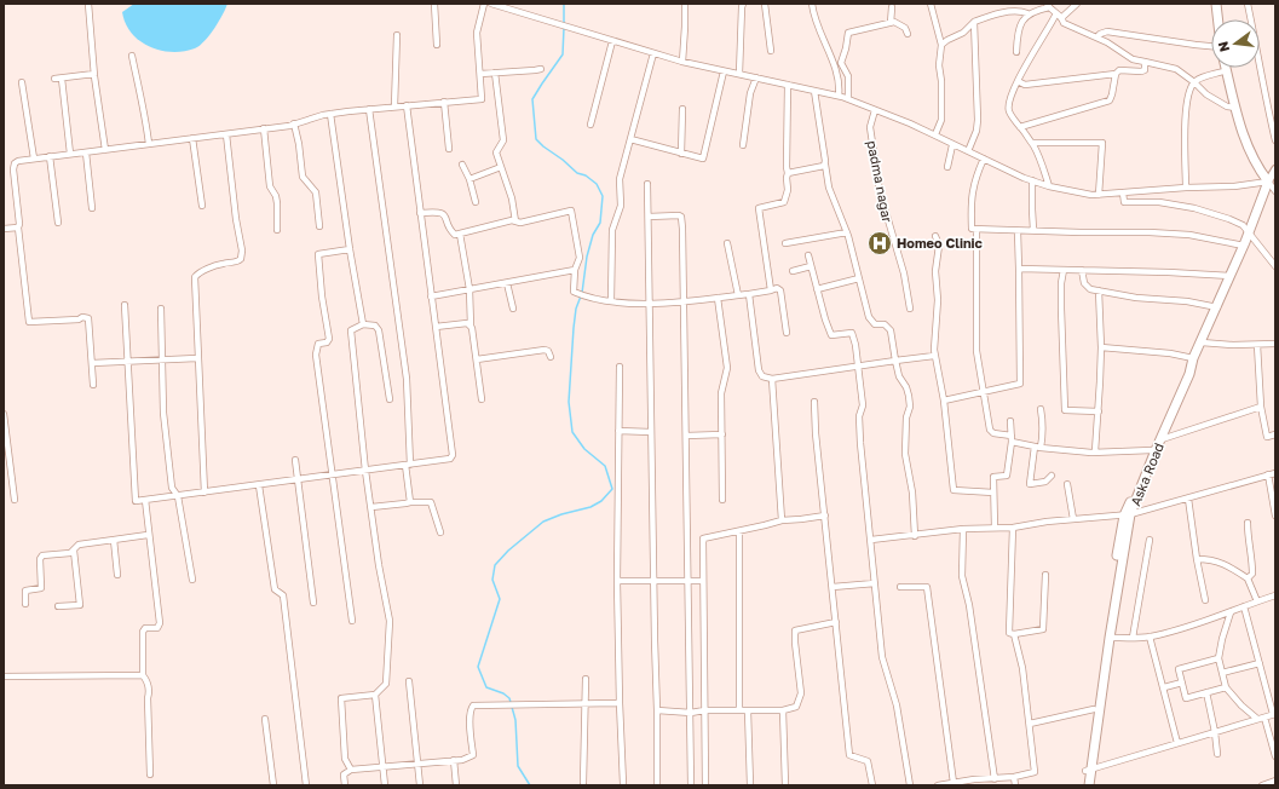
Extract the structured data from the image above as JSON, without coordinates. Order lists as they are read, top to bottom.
{
  "streets": {
    "highway": ["Aska Road"],
    "street": ["padma nagar"]
  },
  "places": {
    "hospital": ["Homeo Clinic"]
  },
  "north": "left"
}
